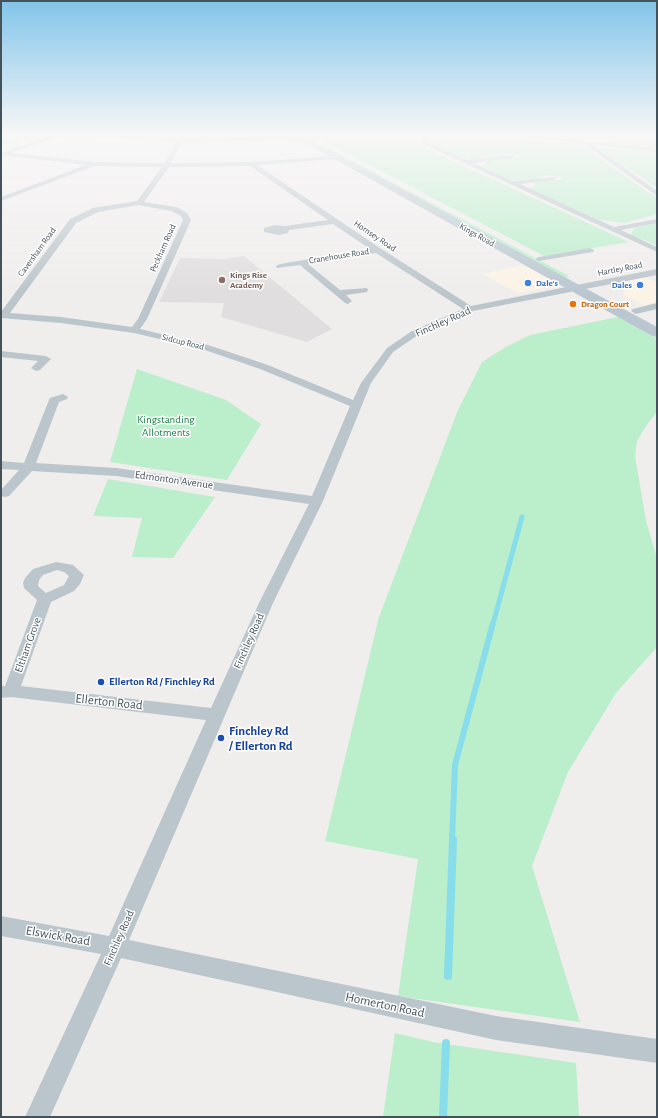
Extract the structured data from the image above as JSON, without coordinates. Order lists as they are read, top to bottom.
{
  "streets": {
    "main road": ["Kings Road"],
    "street": [
      "Hornsey Road",
      "Peckham Road",
      "Caversham Road",
      "Cranehouse Road",
      "Hartley Road",
      "Finchley Road",
      "Sidcup Road",
      "Edmonton Avenue",
      "Eltham Grove",
      "Ellerton Road",
      "Elswick Road",
      "Homerton Road"
    ]
  },
  "crossings": [
    ["Kings Road", "Hartley Road"],
    ["Kings Road", "Finchley Road"],
    ["Hornsey Road", "Cranehouse Road"],
    ["Hornsey Road", "Finchley Road"],
    ["Peckham Road", "Caversham Road"],
    ["Peckham Road", "Sidcup Road"],
    ["Caversham Road", "Sidcup Road"],
    ["Hartley Road", "Finchley Road"],
    ["Finchley Road", "Sidcup Road"],
    ["Finchley Road", "Edmonton Avenue"],
    ["Finchley Road", "Ellerton Road"],
    ["Finchley Road", "Elswick Road"],
    ["Finchley Road", "Homerton Road"],
    ["Eltham Grove", "Ellerton Road"],
    ["Elswick Road", "Homerton Road"]
  ],
  "parks": ["Kingstanding Allotments"],
  "places": [
    "Kings Rise Academy",
    "Dale's",
    "Dales",
    "Dragon Court",
    "Ellerton Rd / Finchley Rd",
    "Finchley Rd / Ellerton Rd"
  ]
}
